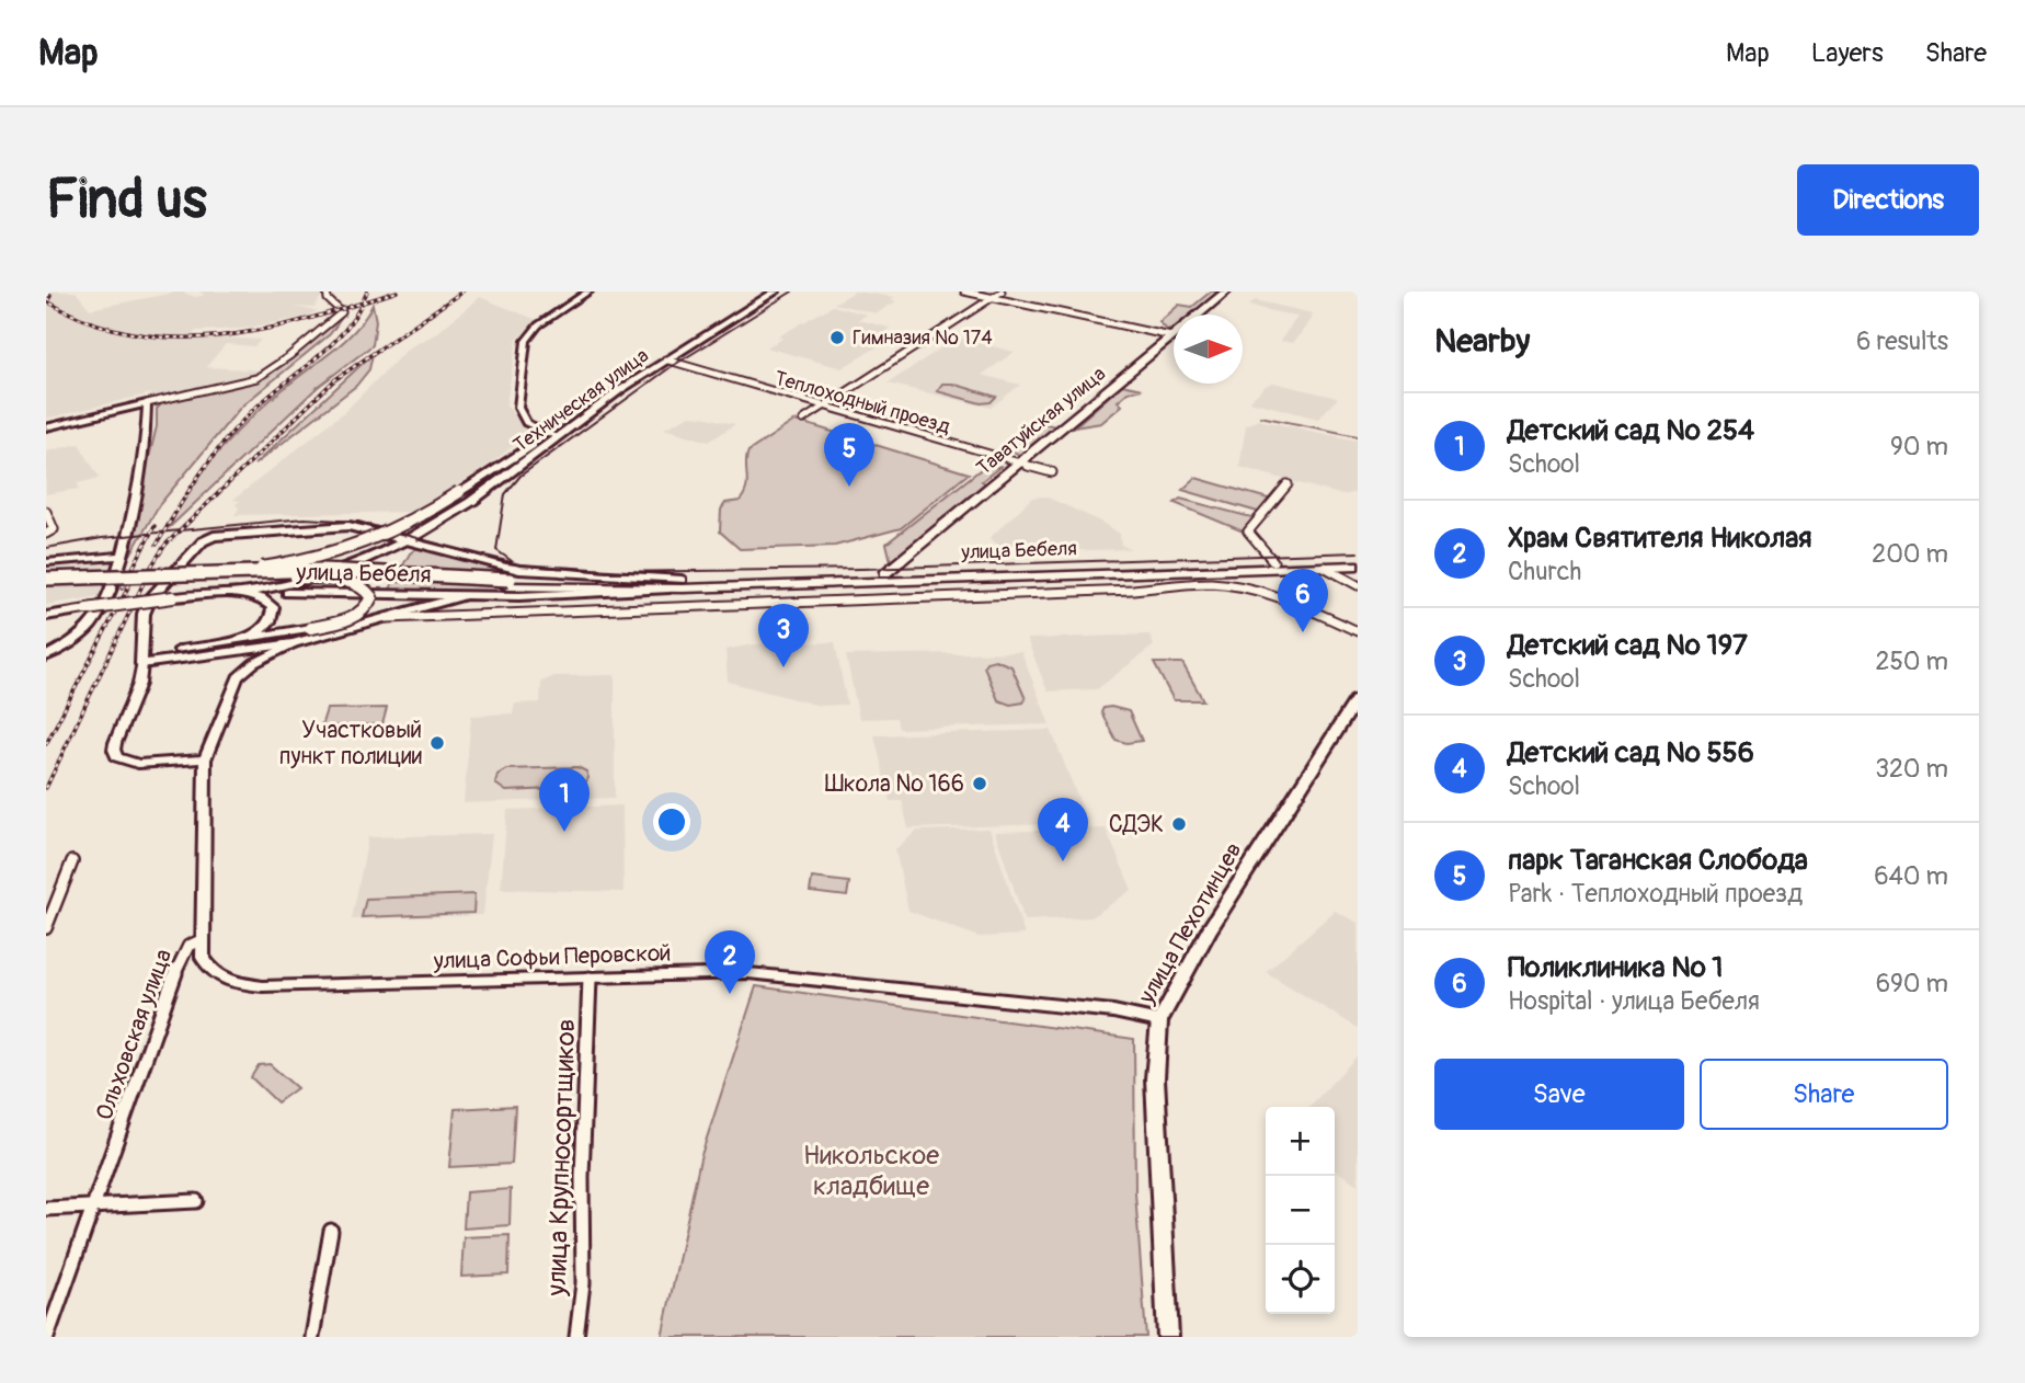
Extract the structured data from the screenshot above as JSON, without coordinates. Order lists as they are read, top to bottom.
{
  "streets": {
    "main road": [
      "Техническая улица",
      "Таватуйская улица",
      "улица Бебеля",
      "улица Пехотинцев"
    ],
    "street": [
      "Теплоходный проезд",
      "улица Софьи Перовской",
      "Ольховская улица",
      "улица Крупносортщиков"
    ]
  },
  "crossings": [
    ["Техническая улица", "Теплоходный проезд"],
    ["Техническая улица", "улица Бебеля"],
    ["Теплоходный проезд", "Таватуйская улица"],
    ["Таватуйская улица", "улица Бебеля"],
    ["улица Пехотинцев", "улица Софьи Перовской"],
    ["улица Софьи Перовской", "Ольховская улица"],
    ["улица Софьи Перовской", "улица Крупносортщиков"]
  ],
  "parks": ["Никольское кладбище"],
  "places": [
    "Гимназия № 174",
    "Участковый пункт полиции",
    "Школа № 166",
    "СДЭК"
  ],
  "north": "right",
  "page": {
    "header": "Map",
    "nav": ["Map", "Layers", "Share"],
    "buttons": [
      "Directions",
      ["Save", "Share"]
    ],
    "title": "Find us",
    "heading": ["Nearby", "6 results"],
    "list": [
      {
        "mark": "1",
        "name": "Детский сад № 254",
        "note": "School",
        "value": "90 m"
      },
      {
        "mark": "2",
        "name": "Храм Святителя Николая",
        "note": "Church",
        "value": "200 m"
      },
      {
        "mark": "3",
        "name": "Детский сад № 197",
        "note": "School",
        "value": "250 m"
      },
      {
        "mark": "4",
        "name": "Детский сад № 556",
        "note": "School",
        "value": "320 m"
      },
      {
        "mark": "5",
        "name": "парк Таганская Слобода",
        "note": "Park · Теплоходный проезд",
        "value": "640 m"
      },
      {
        "mark": "6",
        "name": "Поликлиника № 1",
        "note": "Hospital · улица Бебеля",
        "value": "690 m"
      }
    ],
    "pins": [
      "5",
      "6",
      "3",
      "1",
      "4",
      "2"
    ],
    "map_buttons": ["+", "−"]
  }
}
